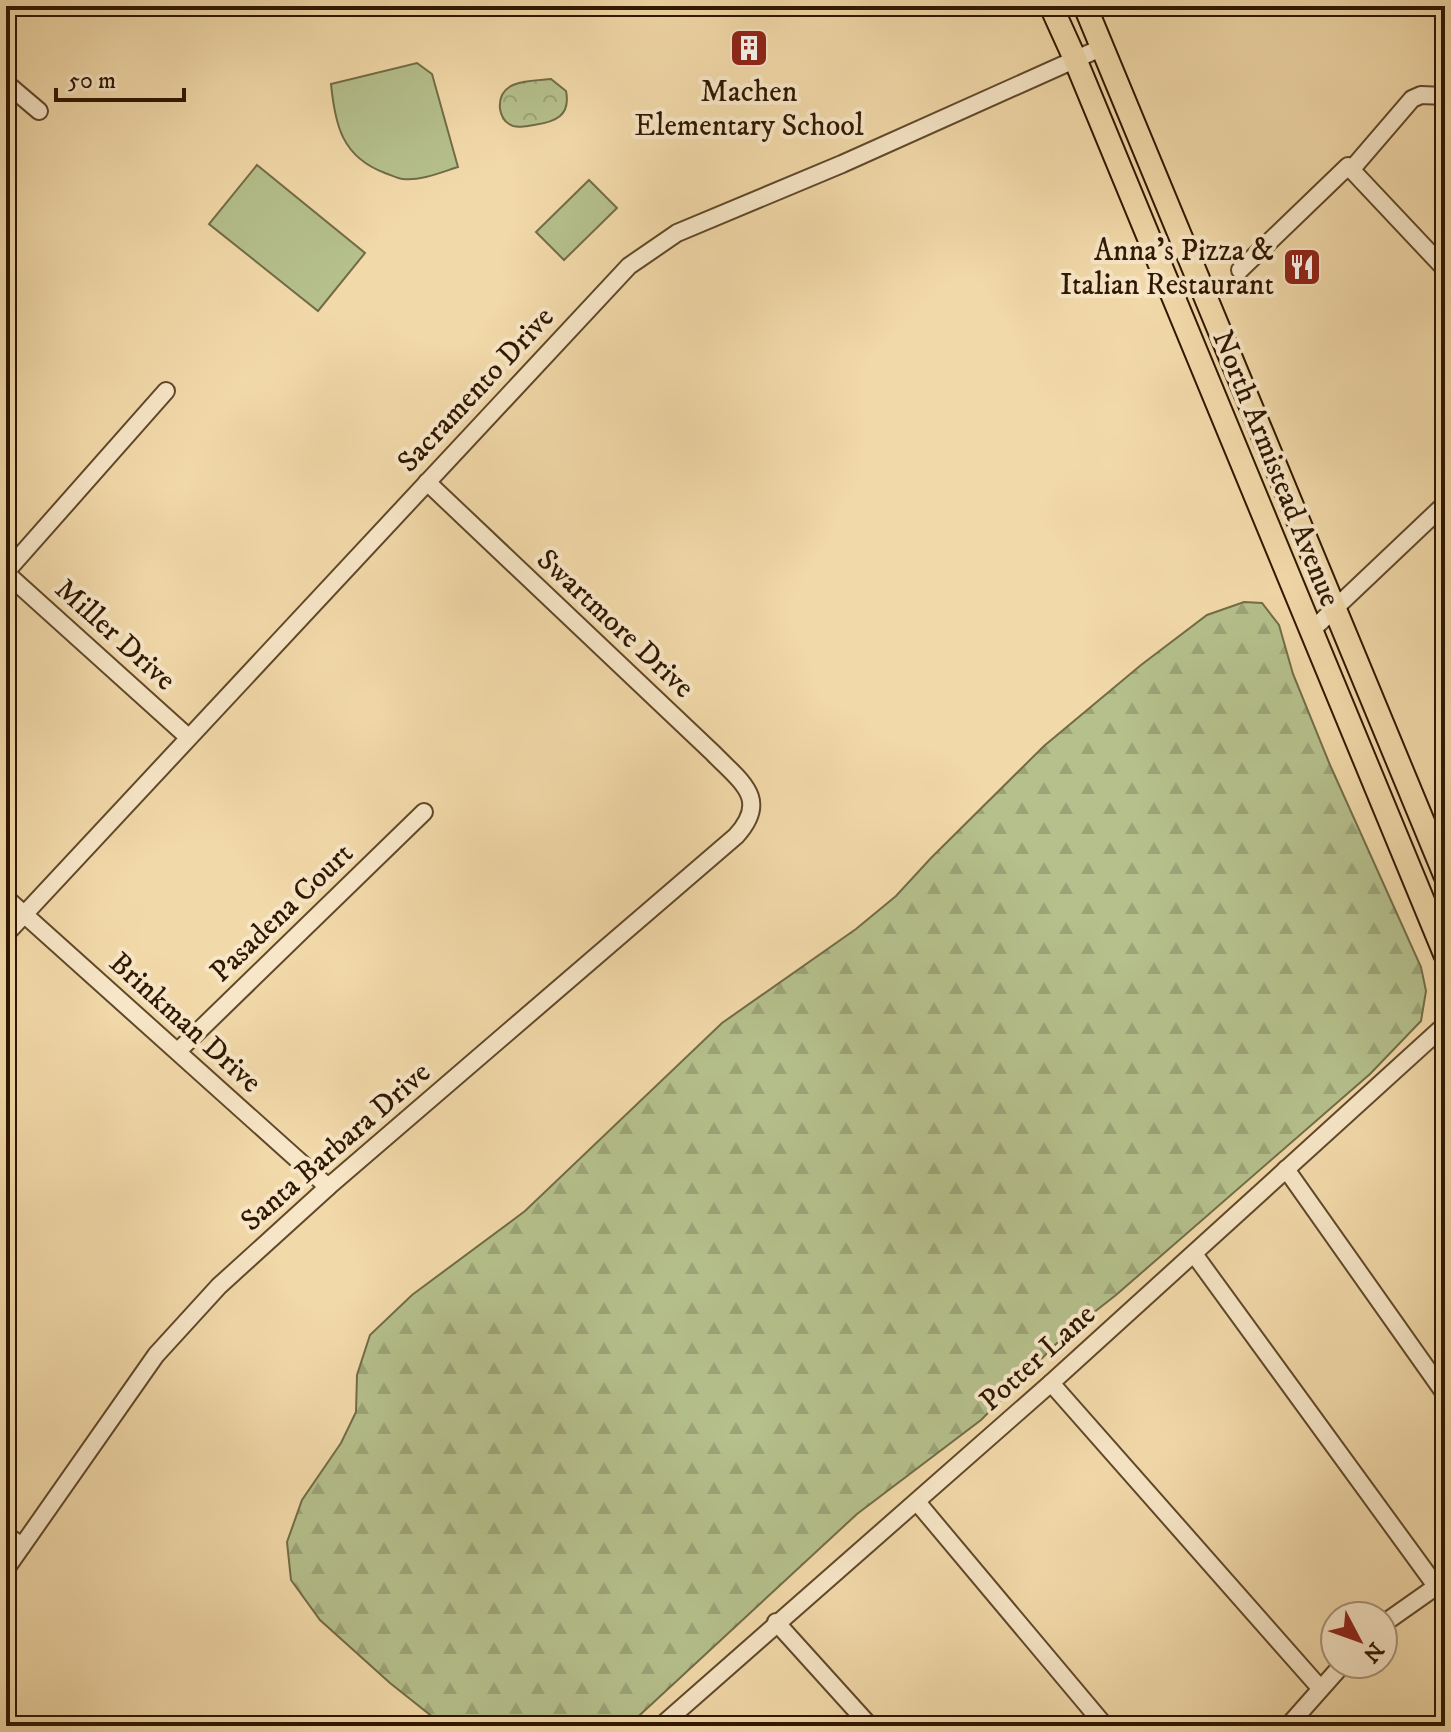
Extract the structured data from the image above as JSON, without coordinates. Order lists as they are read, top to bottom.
{
  "streets": {
    "main road": ["North Armistead Avenue"],
    "street": [
      "Sacramento Drive",
      "Swartmore Drive",
      "Miller Drive",
      "Pasadena Court",
      "Brinkman Drive",
      "Santa Barbara Drive",
      "Potter Lane"
    ]
  },
  "crossings": [
    ["Sacramento Drive", "North Armistead Avenue"],
    ["Sacramento Drive", "Swartmore Drive"],
    ["Sacramento Drive", "Miller Drive"],
    ["Sacramento Drive", "Brinkman Drive"],
    ["Swartmore Drive", "Santa Barbara Drive"],
    ["Pasadena Court", "Brinkman Drive"],
    ["Brinkman Drive", "Santa Barbara Drive"]
  ],
  "places": {
    "building": ["Machen Elementary School"],
    "restaurant": ["Anna's Pizza & Italian Restaurant"]
  },
  "scale_bar": "50 m",
  "north": "bottom right"
}
